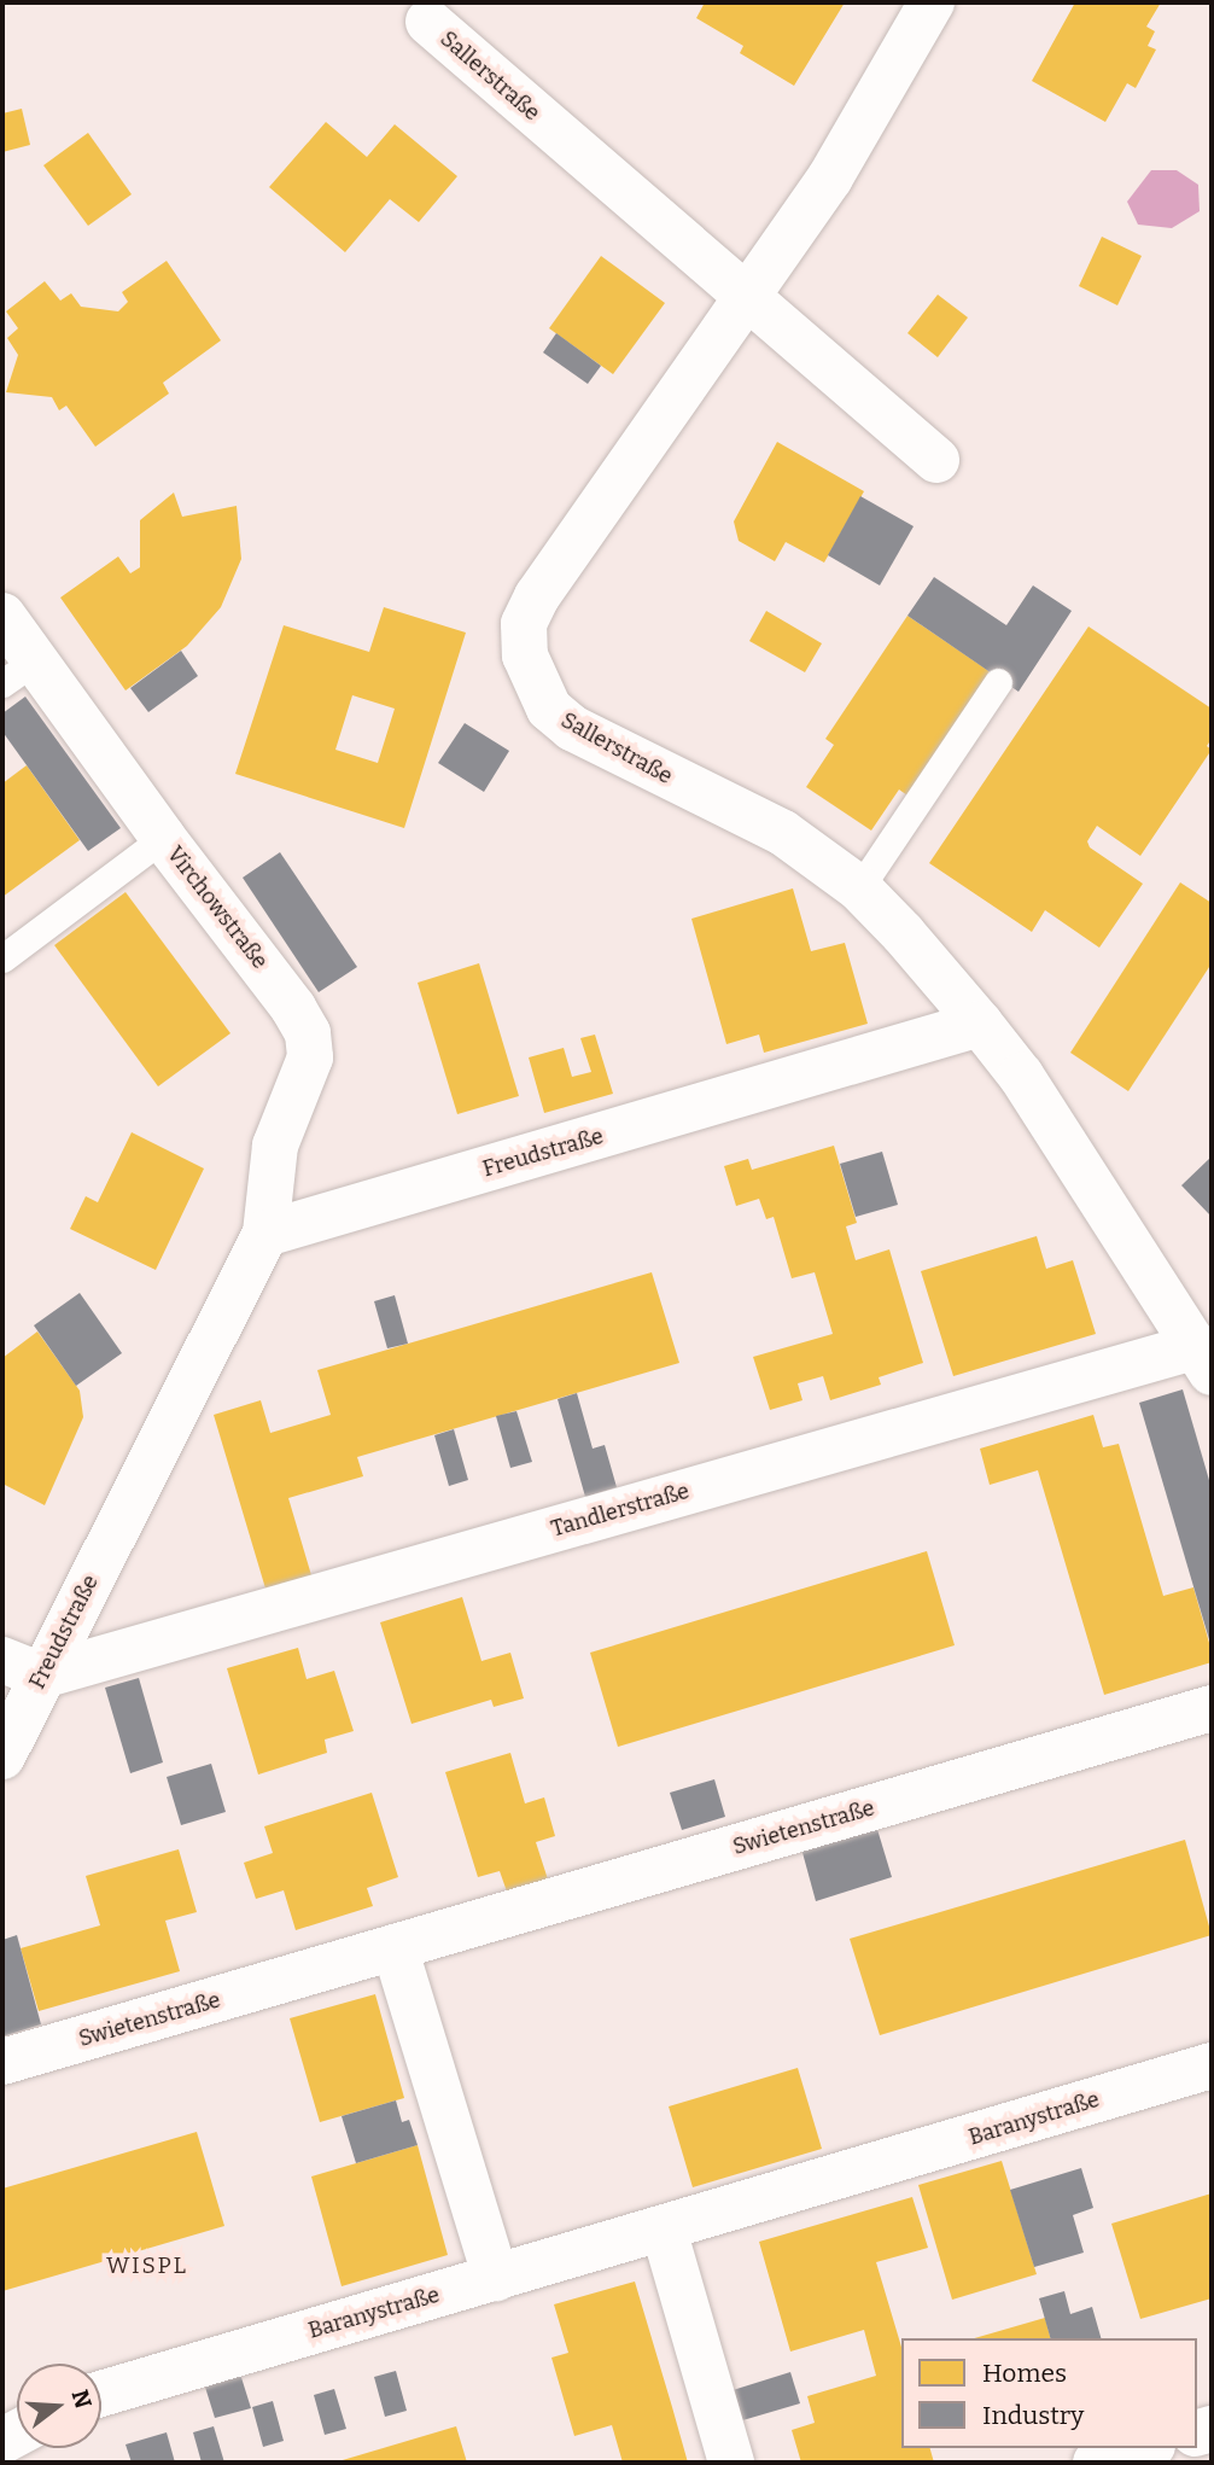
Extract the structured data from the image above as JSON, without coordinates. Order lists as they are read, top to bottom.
{
  "streets": {
    "street": [
      "Sallerstraße",
      "Virchowstraße",
      "Freudstraße",
      "Tandlerstraße",
      "Swietenstraße",
      "Baranystraße"
    ]
  },
  "crossings": [
    ["Sallerstraße", "Freudstraße"],
    ["Virchowstraße", "Freudstraße"],
    ["Freudstraße", "Tandlerstraße"]
  ],
  "districts": ["WISPL"],
  "legend": ["Homes", "Industry"],
  "north": "right"
}
